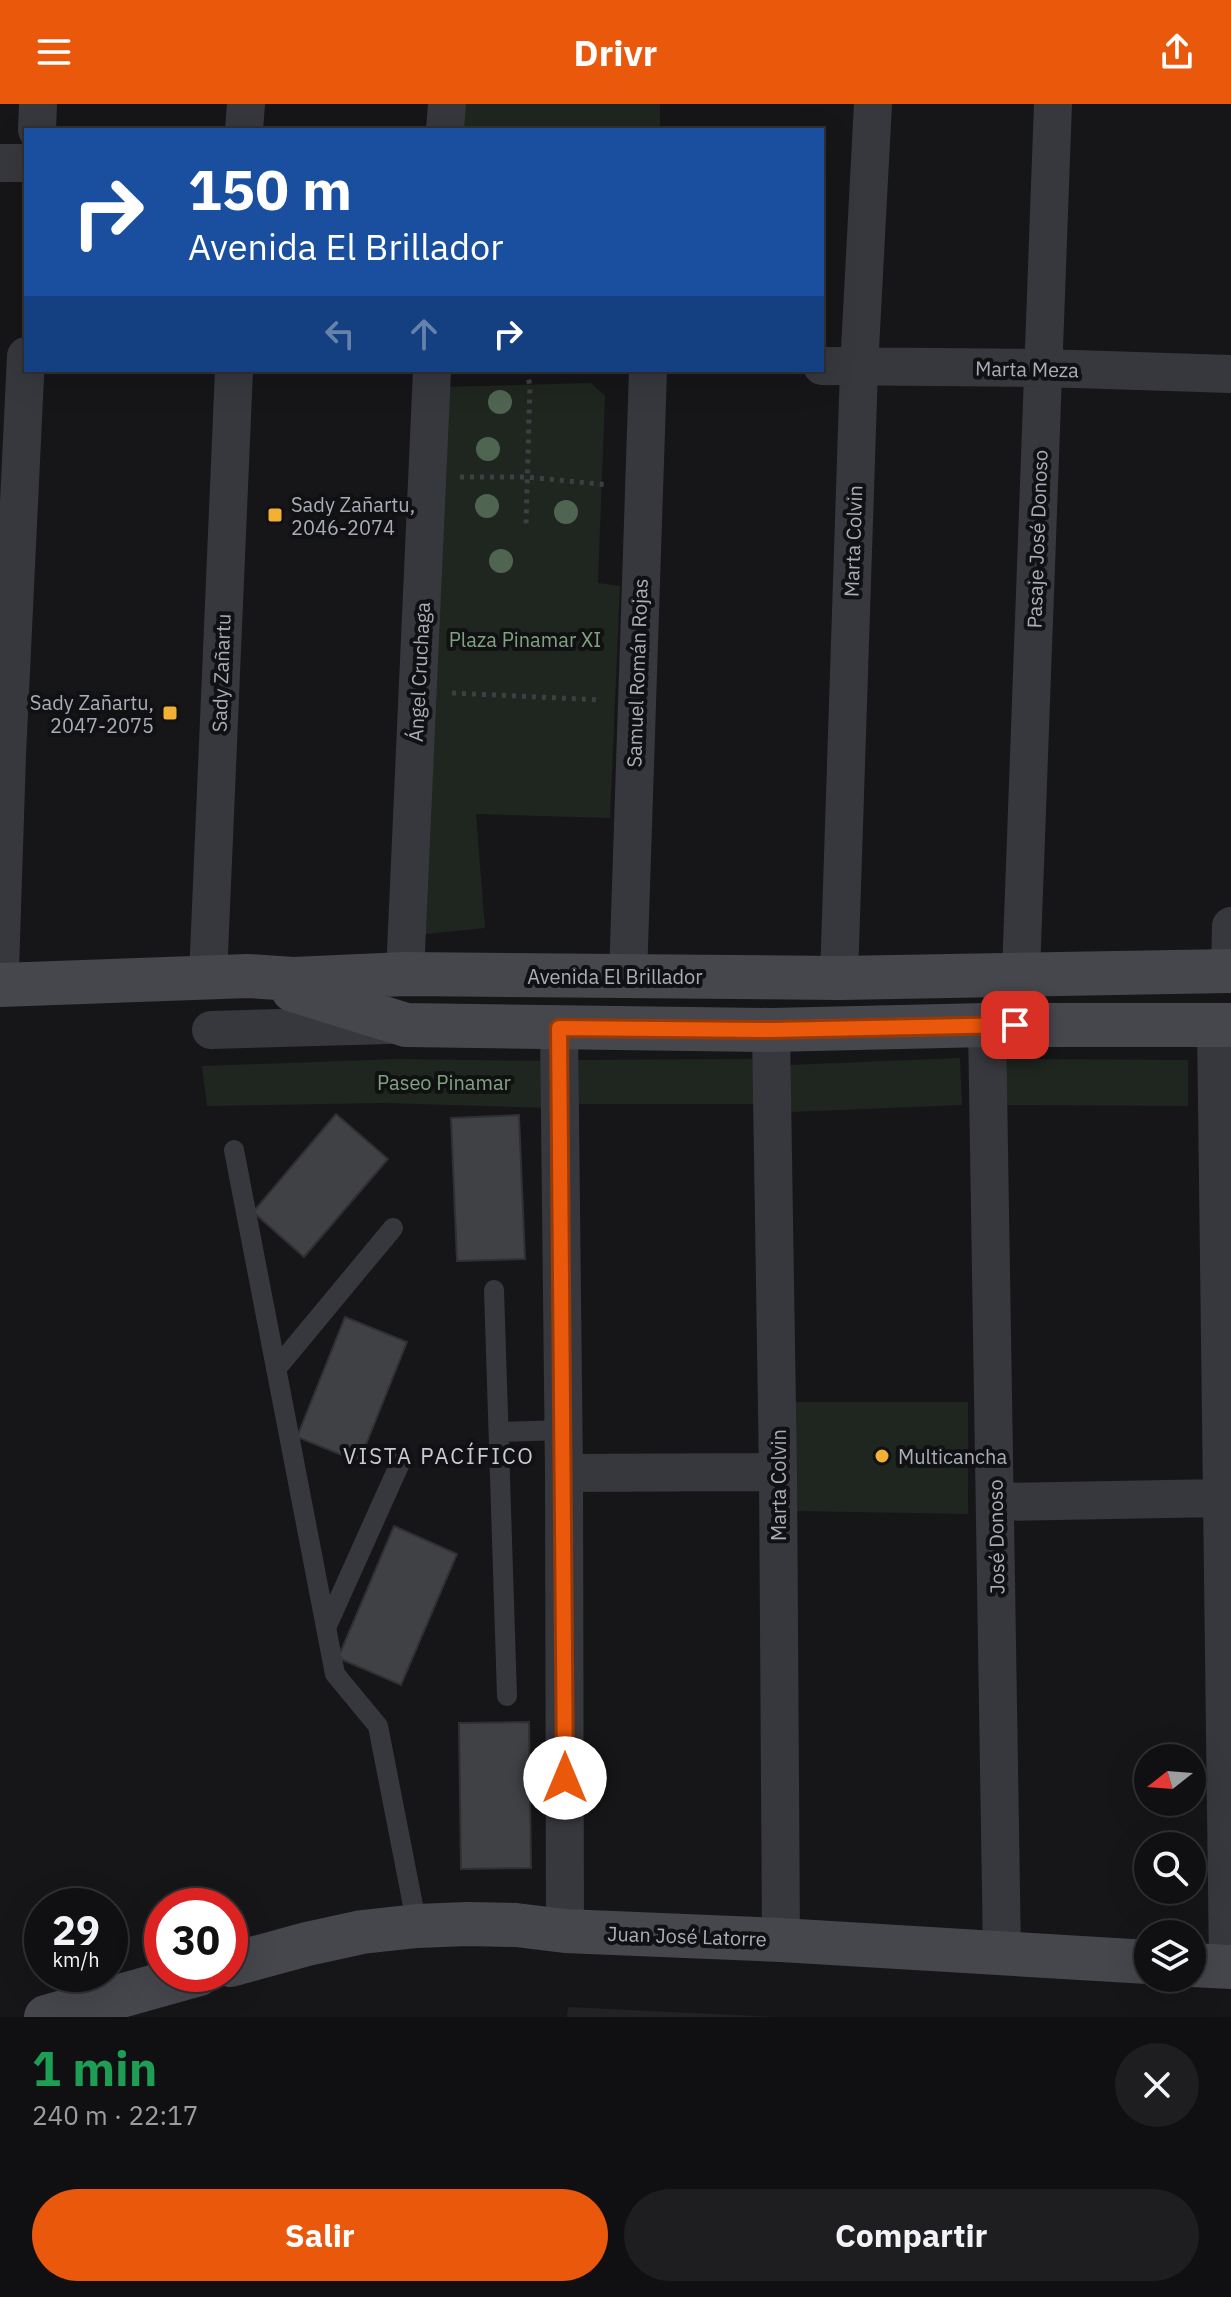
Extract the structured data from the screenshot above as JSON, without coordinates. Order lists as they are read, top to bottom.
{
  "streets": {
    "street": [
      "Marta Meza",
      "Pasaje José Donoso",
      "Marta Colvin",
      "Ángel Cruchaga",
      "Sady Zañartu",
      "Samuel Román Rojas",
      "Avenida El Brillador",
      "José Donoso",
      "Juan José Latorre"
    ]
  },
  "crossings": [
    ["Marta Meza", "Pasaje José Donoso"],
    ["Marta Meza", "Marta Colvin"],
    ["Pasaje José Donoso", "Avenida El Brillador"],
    ["Marta Colvin", "Avenida El Brillador"],
    ["Marta Colvin", "Juan José Latorre"],
    ["Ángel Cruchaga", "Avenida El Brillador"],
    ["Sady Zañartu", "Avenida El Brillador"],
    ["Samuel Román Rojas", "Avenida El Brillador"],
    ["José Donoso", "Juan José Latorre"]
  ],
  "districts": ["VISTA PACÍFICO"],
  "parks": ["Plaza Pinamar XI", "Paseo Pinamar"],
  "places": {
    "transit": ["Sady Zañartu, 2046-2074", "Sady Zañartu, 2047-2075"],
    "other": ["Multicancha"]
  },
  "north": "left",
  "page": {
    "header": "Drivr",
    "turn": ["150 m", "Avenida El Brillador"],
    "speed": "29 km/h",
    "limit": "30",
    "heading": ["1 min", "240 m · 22:17"],
    "buttons": ["Salir", "Compartir"]
  }
}
